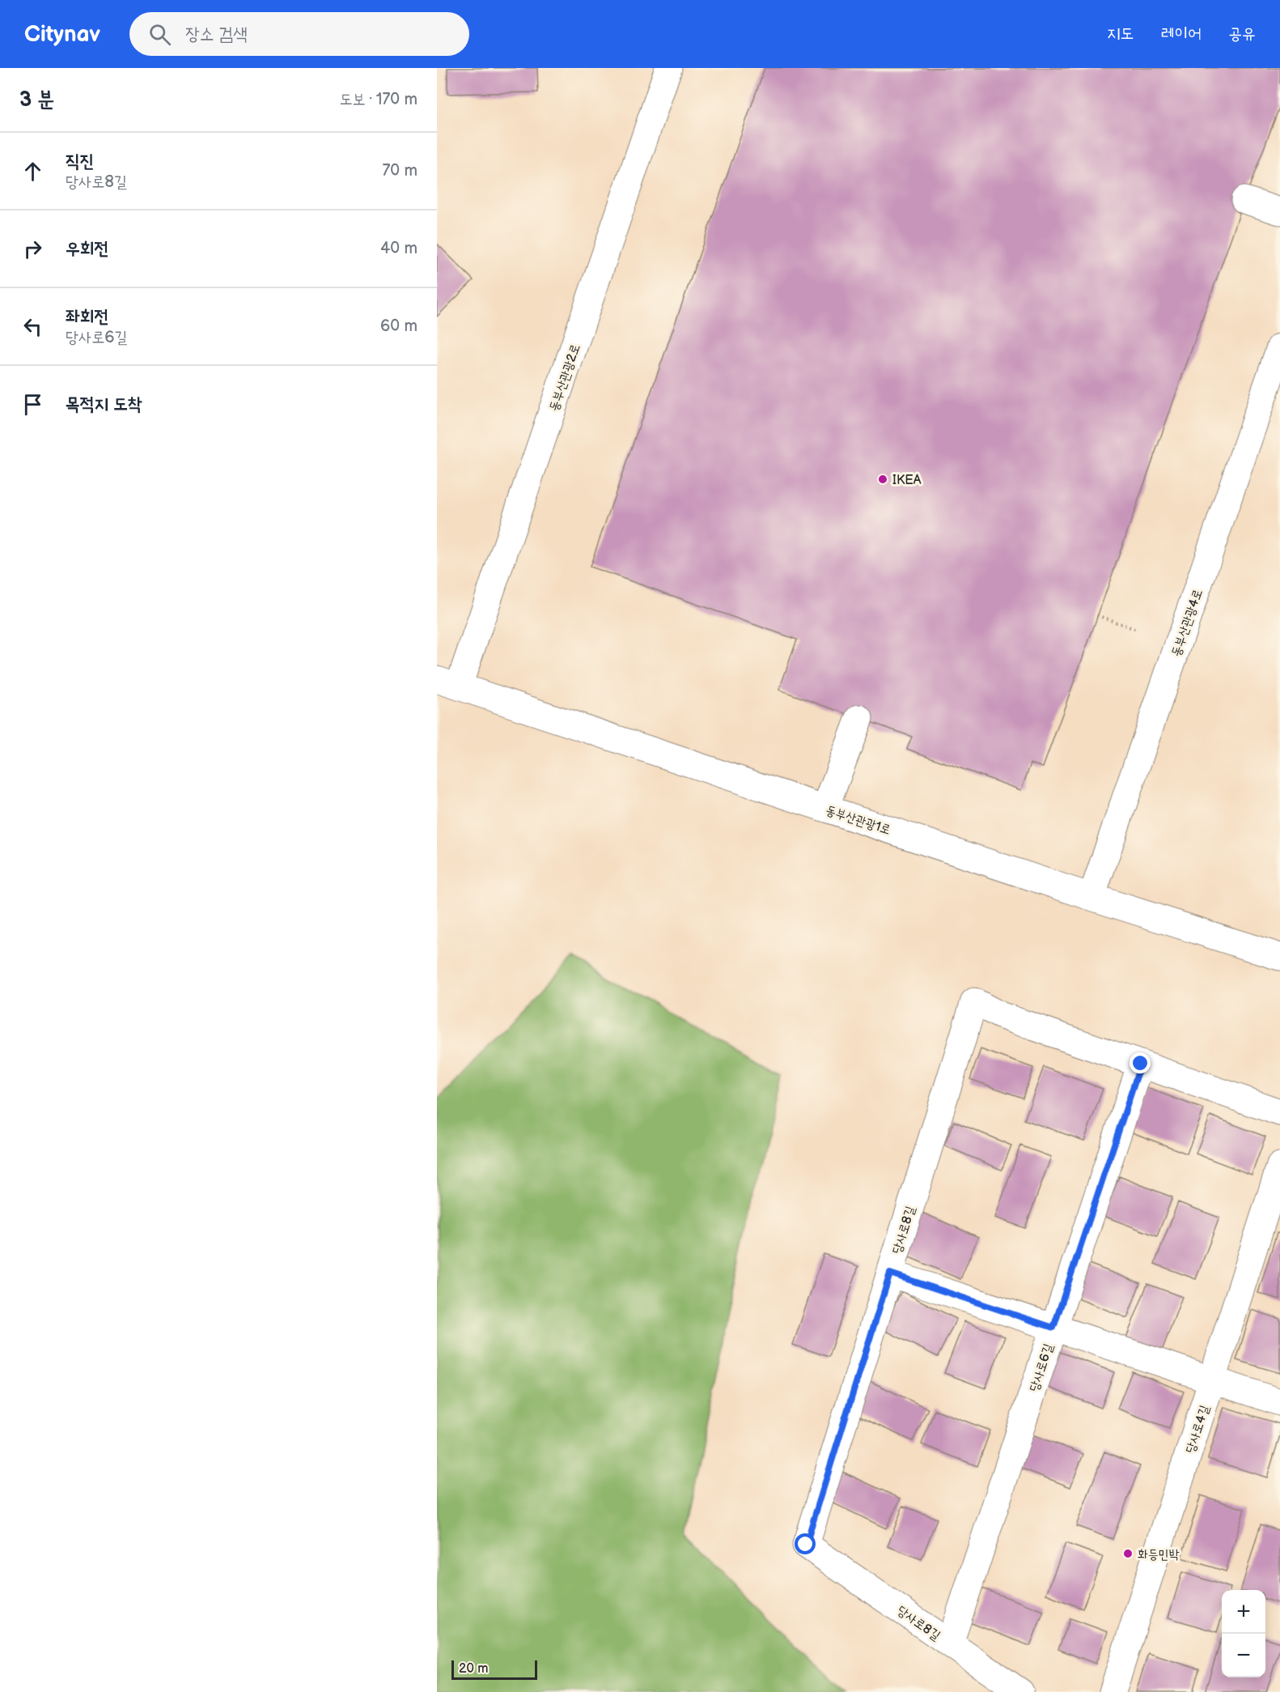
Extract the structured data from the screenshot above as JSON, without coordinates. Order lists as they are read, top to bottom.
{
  "streets": {
    "street": [
      "동부산관광2로",
      "동부산관광4로",
      "동부산관광1로",
      "당사로8길",
      "당사로6길",
      "당사로4길"
    ]
  },
  "crossings": [
    ["동부산관광2로", "동부산관광1로"],
    ["동부산관광4로", "동부산관광1로"],
    ["당사로8길", "당사로6길"]
  ],
  "places": ["IKEA", "화등민박"],
  "scale_bar": "20 m",
  "page": {
    "header": "Citynav",
    "search": "장소 검색",
    "nav": ["지도", "레이어", "공유"],
    "heading": ["3 분", "도보 · 170 m"],
    "list": [
      ["직진", "당사로8길", "70 m"],
      ["우회전", "40 m"],
      ["좌회전", "당사로6길", "60 m"],
      "목적지 도착"
    ],
    "map_buttons": ["+", "−"],
    "scale": "20 m"
  }
}
